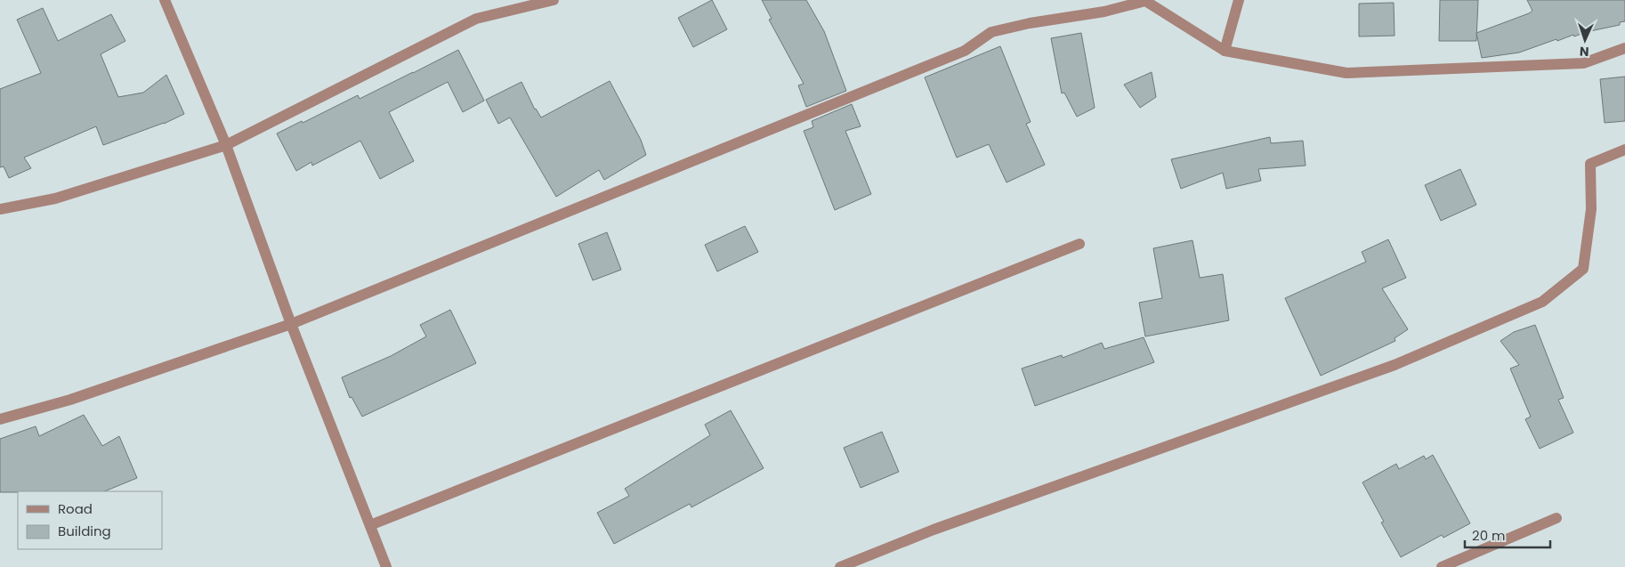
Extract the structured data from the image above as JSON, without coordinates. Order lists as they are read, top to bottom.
{
  "legend": ["Road", "Building"],
  "scale_bar": "20 m",
  "north": "bottom"
}
